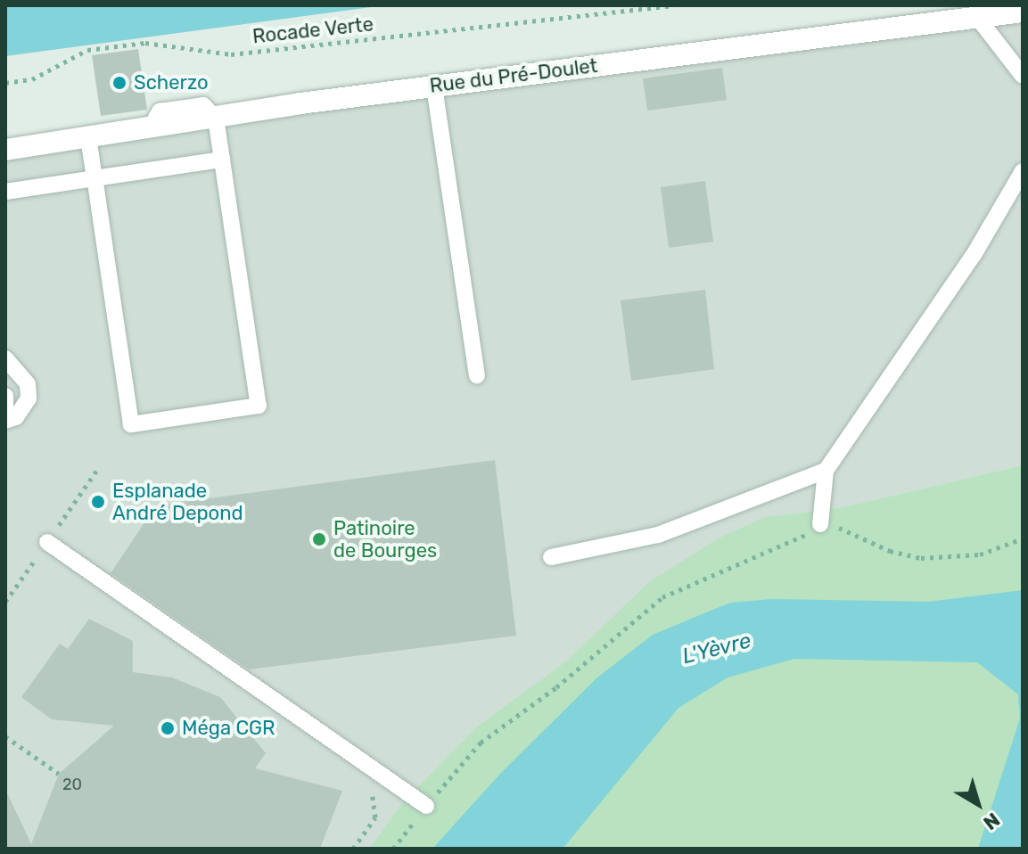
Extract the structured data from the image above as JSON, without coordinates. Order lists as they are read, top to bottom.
{
  "streets": {
    "street": ["Rue du Pré-Doulet"],
    "path": ["Rocade Verte"]
  },
  "water": ["L'Yèvre"],
  "places": [
    "Scherzo",
    "Esplanade André Depond",
    "Patinoire de Bourges",
    "Méga CGR"
  ],
  "house_numbers": ["20"],
  "north": "bottom right"
}
